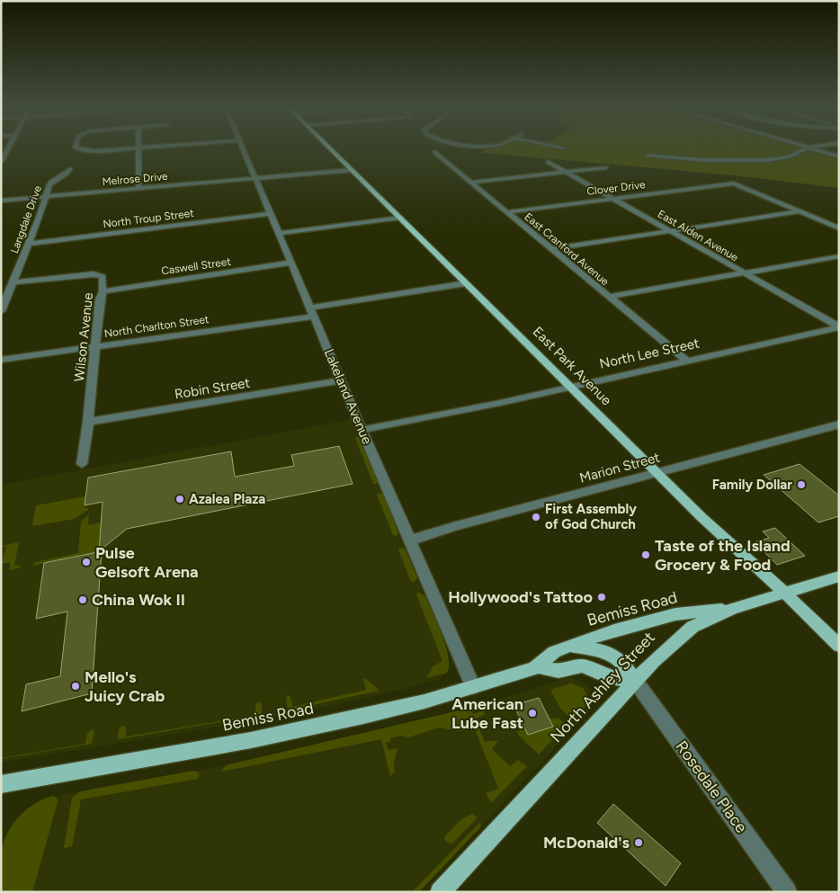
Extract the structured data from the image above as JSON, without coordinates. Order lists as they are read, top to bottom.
{
  "streets": {
    "main road": ["East Park Avenue", "Bemiss Road", "North Ashley Street"],
    "street": [
      "Melrose Drive",
      "Clover Drive",
      "North Troup Street",
      "Langdale Drive",
      "East Alden Avenue",
      "East Cranford Avenue",
      "Caswell Street",
      "North Charlton Street",
      "Wilson Avenue",
      "North Lee Street",
      "Robin Street",
      "Lakeland Avenue",
      "Marion Street",
      "Rosedale Place"
    ]
  },
  "crossings": [
    ["Melrose Drive", "Langdale Drive"],
    ["Melrose Drive", "East Park Avenue"],
    ["Melrose Drive", "Lakeland Avenue"],
    ["Clover Drive", "East Alden Avenue"],
    ["Clover Drive", "East Cranford Avenue"],
    ["North Troup Street", "Langdale Drive"],
    ["North Troup Street", "Lakeland Avenue"],
    ["Langdale Drive", "Wilson Avenue"],
    ["East Alden Avenue", "North Lee Street"],
    ["East Cranford Avenue", "North Lee Street"],
    ["Caswell Street", "Wilson Avenue"],
    ["Caswell Street", "Lakeland Avenue"],
    ["North Charlton Street", "Wilson Avenue"],
    ["North Charlton Street", "Lakeland Avenue"],
    ["Wilson Avenue", "Robin Street"],
    ["North Lee Street", "East Park Avenue"],
    ["North Lee Street", "Lakeland Avenue"],
    ["East Park Avenue", "Marion Street"],
    ["East Park Avenue", "North Ashley Street"],
    ["Robin Street", "Lakeland Avenue"],
    ["Lakeland Avenue", "Marion Street"],
    ["Lakeland Avenue", "Bemiss Road"],
    ["Bemiss Road", "North Ashley Street"],
    ["Bemiss Road", "Rosedale Place"],
    ["North Ashley Street", "Rosedale Place"]
  ],
  "places": [
    "Family Dollar",
    "Azalea Plaza",
    "First Assembly of God Church",
    "Taste of the Island Grocery & Food",
    "Pulse Gelsoft Arena",
    "Hollywood's Tattoo",
    "China Wok II",
    "Mello's Juicy Crab",
    "American Lube Fast",
    "McDonald's"
  ]
}
